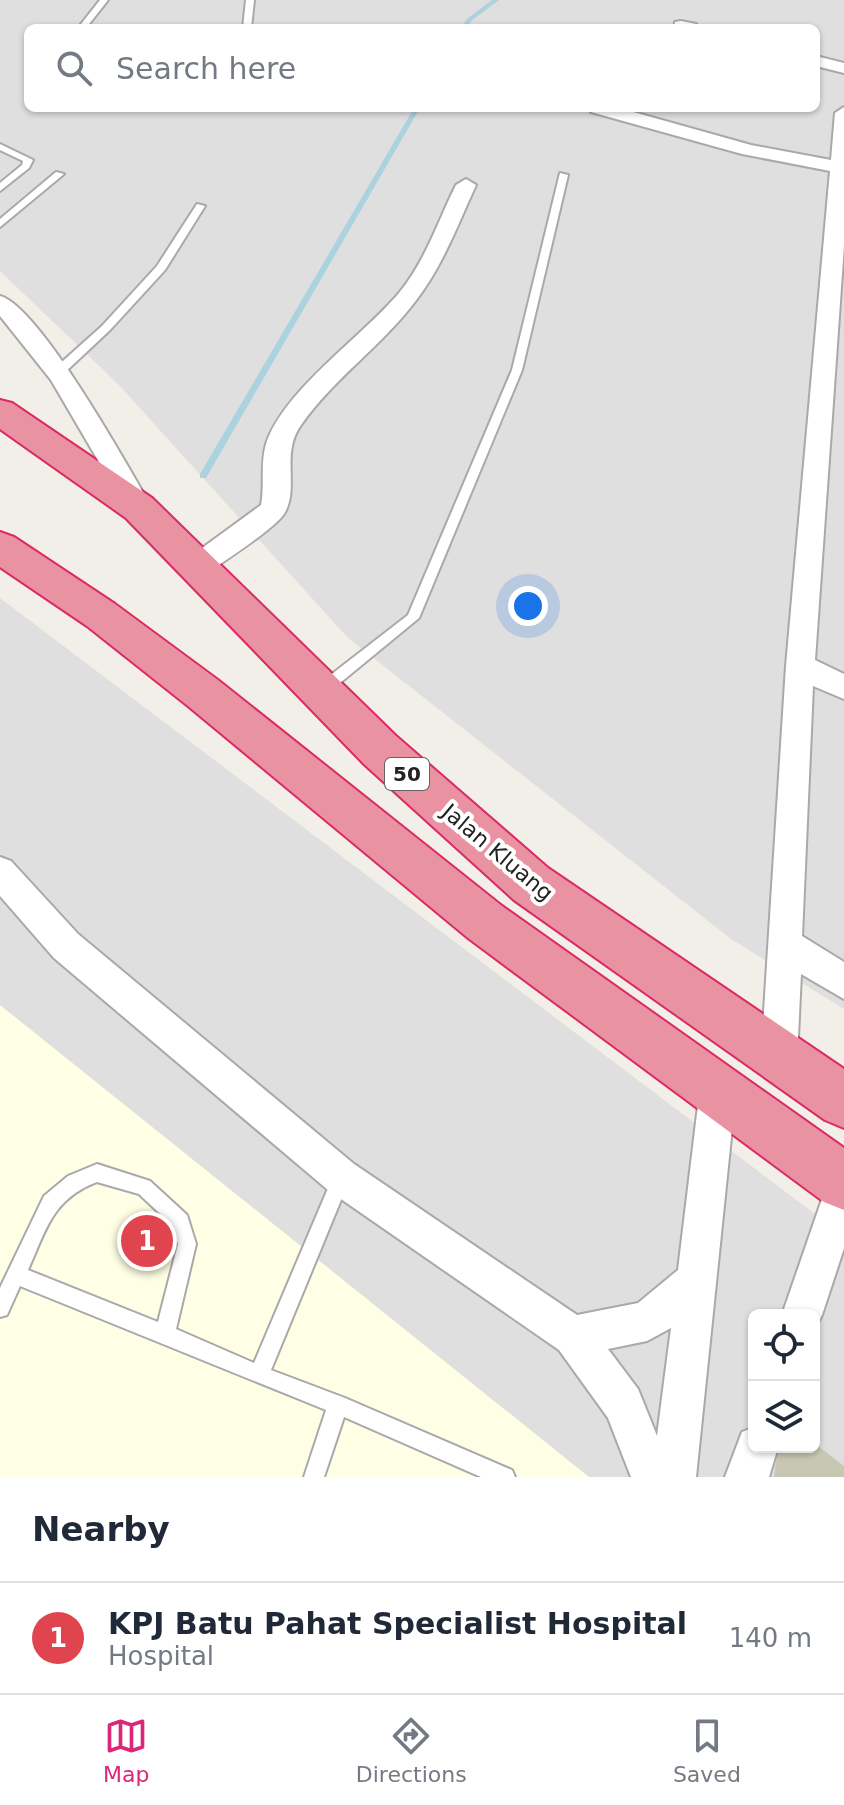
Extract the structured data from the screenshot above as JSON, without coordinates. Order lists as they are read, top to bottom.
{
  "streets": {
    "highway": ["50", "Jalan Kluang"]
  },
  "page": {
    "search": "Search here",
    "pins": "1",
    "heading": "Nearby",
    "list": [
      {
        "mark": "1",
        "name": "KPJ Batu Pahat Specialist Hospital",
        "note": "Hospital",
        "value": "140 m"
      }
    ],
    "nav": ["Map", "Directions", "Saved"]
  }
}
